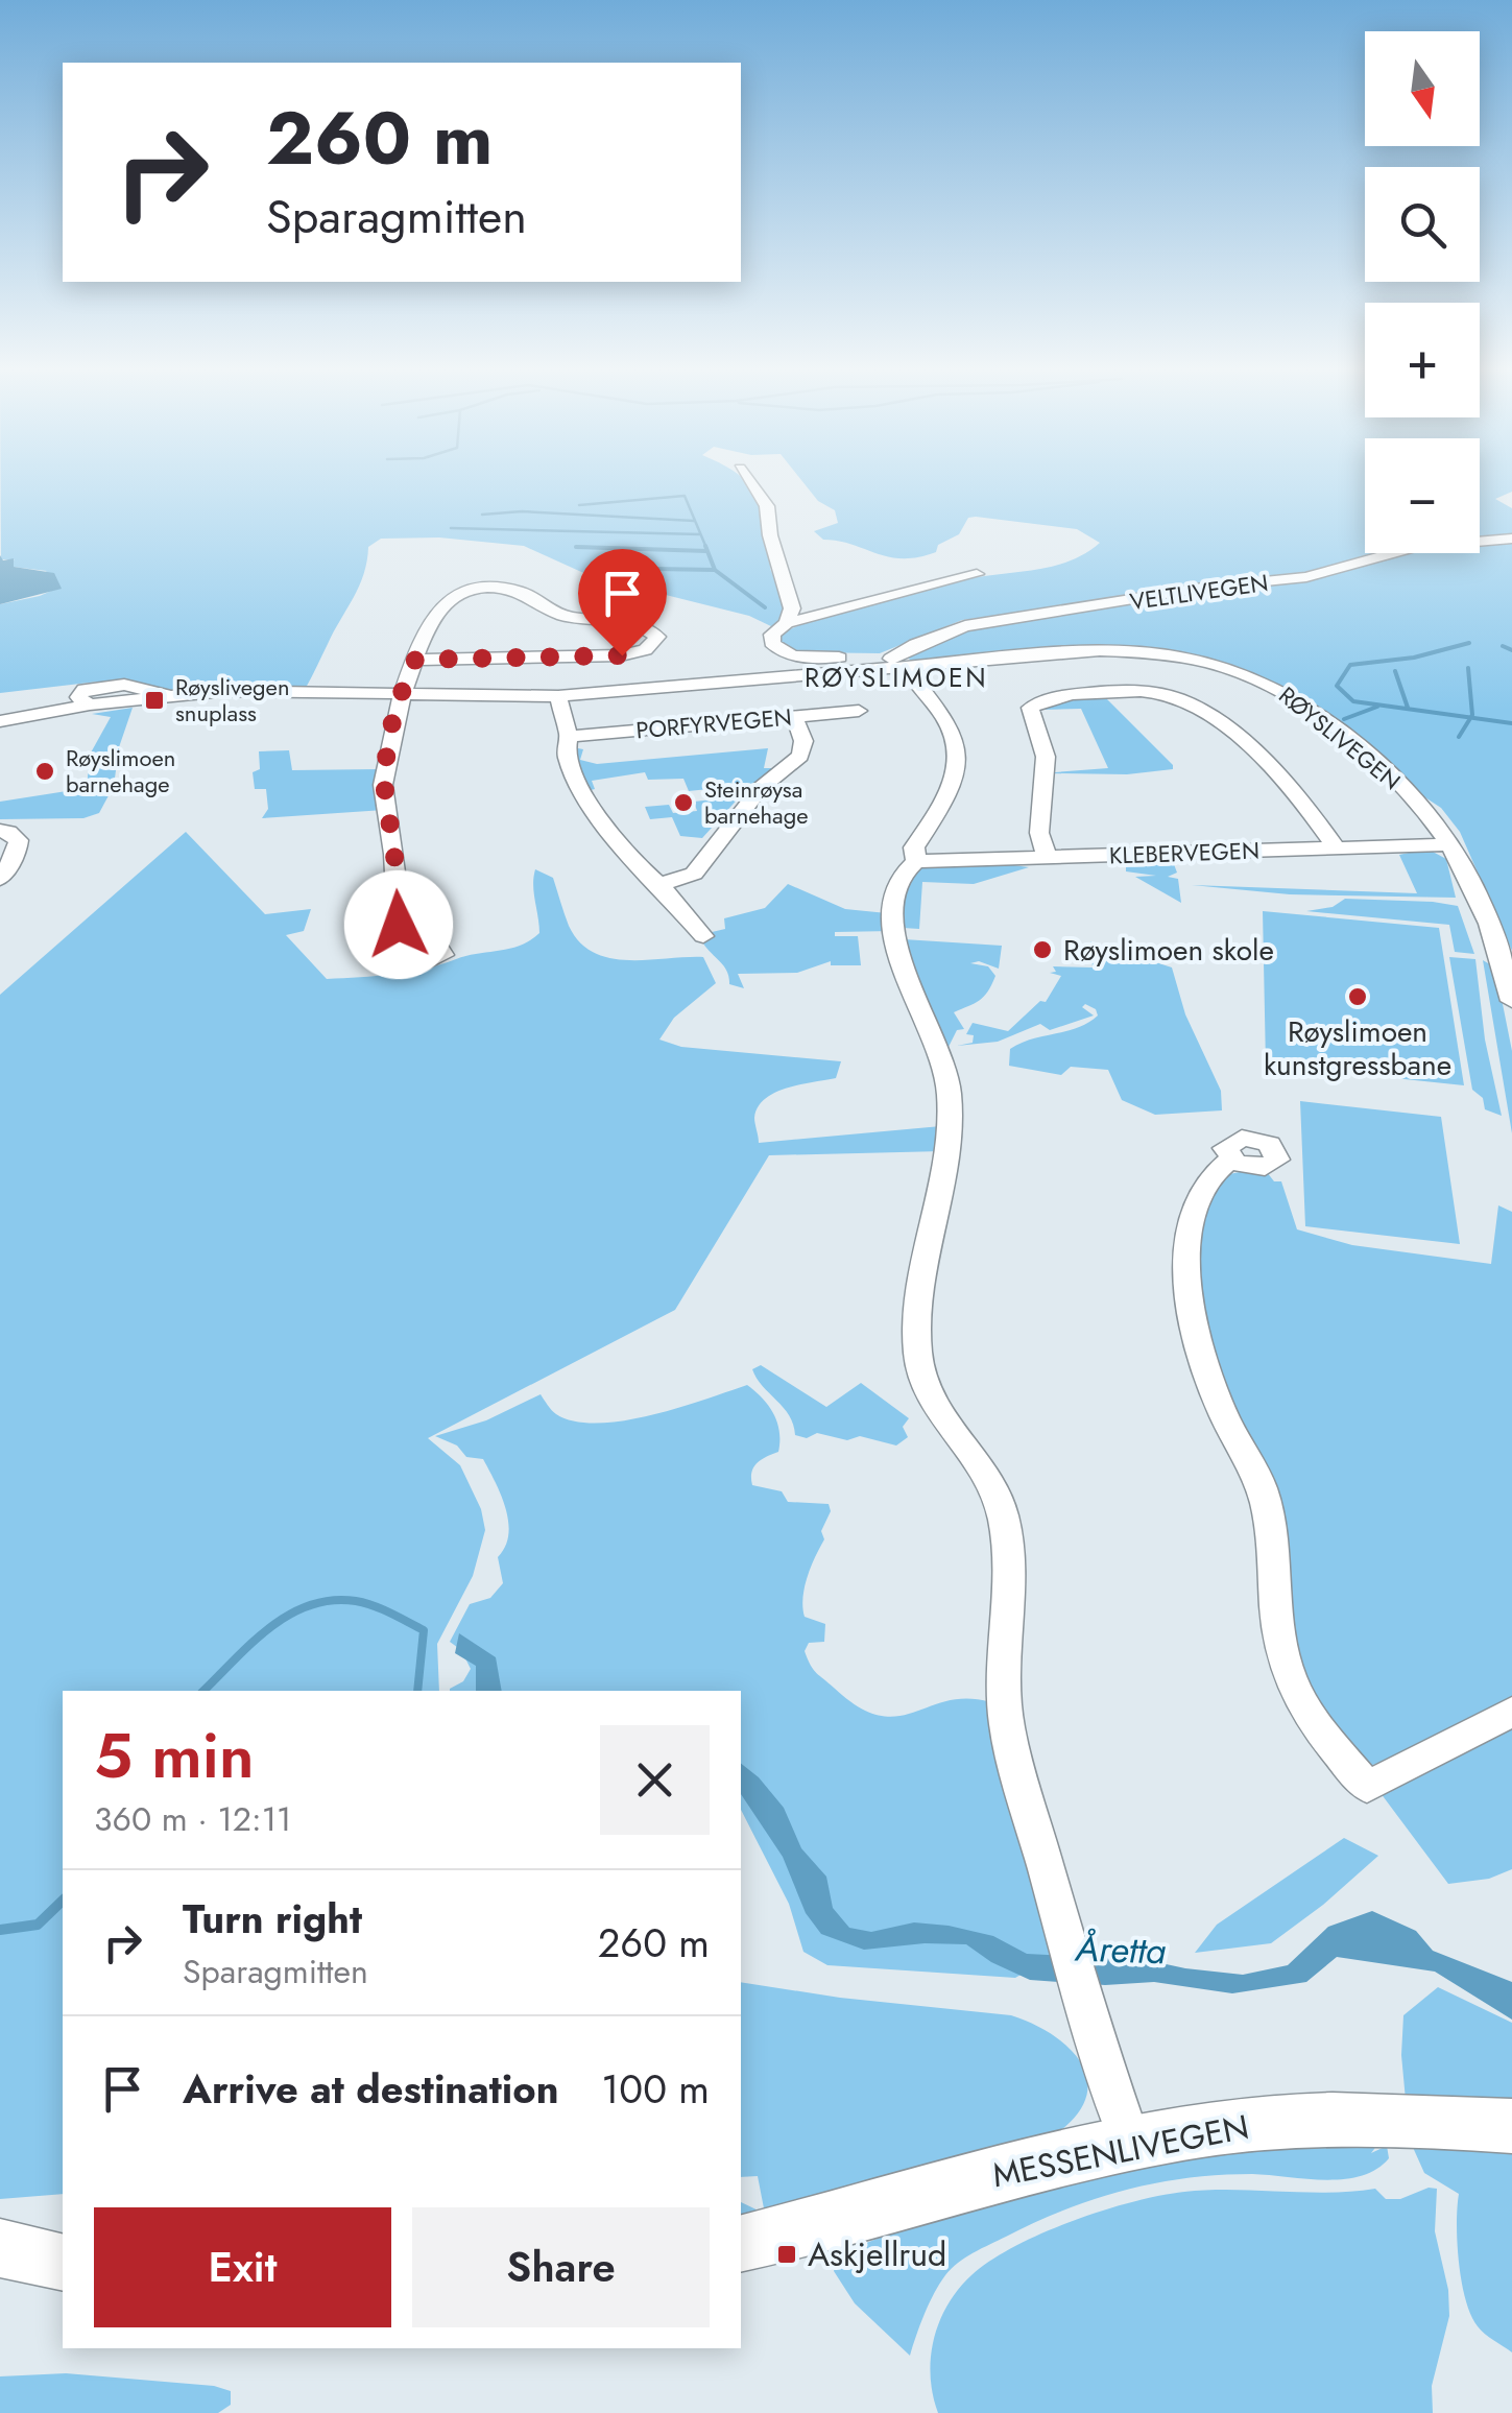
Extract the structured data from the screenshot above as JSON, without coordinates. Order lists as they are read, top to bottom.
{
  "streets": {
    "main road": ["MESSENLIVEGEN"],
    "street": [
      "VELTLIVEGEN",
      "PORFYRVEGEN",
      "RØYSLIVEGEN",
      "KLEBERVEGEN"
    ]
  },
  "crossings": [
    ["VELTLIVEGEN", "RØYSLIVEGEN"],
    ["RØYSLIVEGEN", "KLEBERVEGEN"]
  ],
  "districts": ["RØYSLIMOEN"],
  "water": ["Åretta"],
  "places": {
    "transit": ["Røyslivegen snuplass", "Askjellrud"],
    "other": [
      "Røyslimoen barnehage",
      "Steinrøysa barnehage",
      "Røyslimoen skole",
      "Røyslimoen kunstgressbane"
    ]
  },
  "north": "bottom",
  "page": {
    "map_buttons": ["+", "−"],
    "turn": ["260 m", "Sparagmitten"],
    "heading": ["5 min", "360 m · 12:11"],
    "list": [
      {
        "name": "Turn right",
        "note": "Sparagmitten",
        "value": "260 m"
      },
      {
        "name": "Arrive at destination",
        "value": "100 m"
      }
    ],
    "buttons": ["Exit", "Share"]
  }
}
